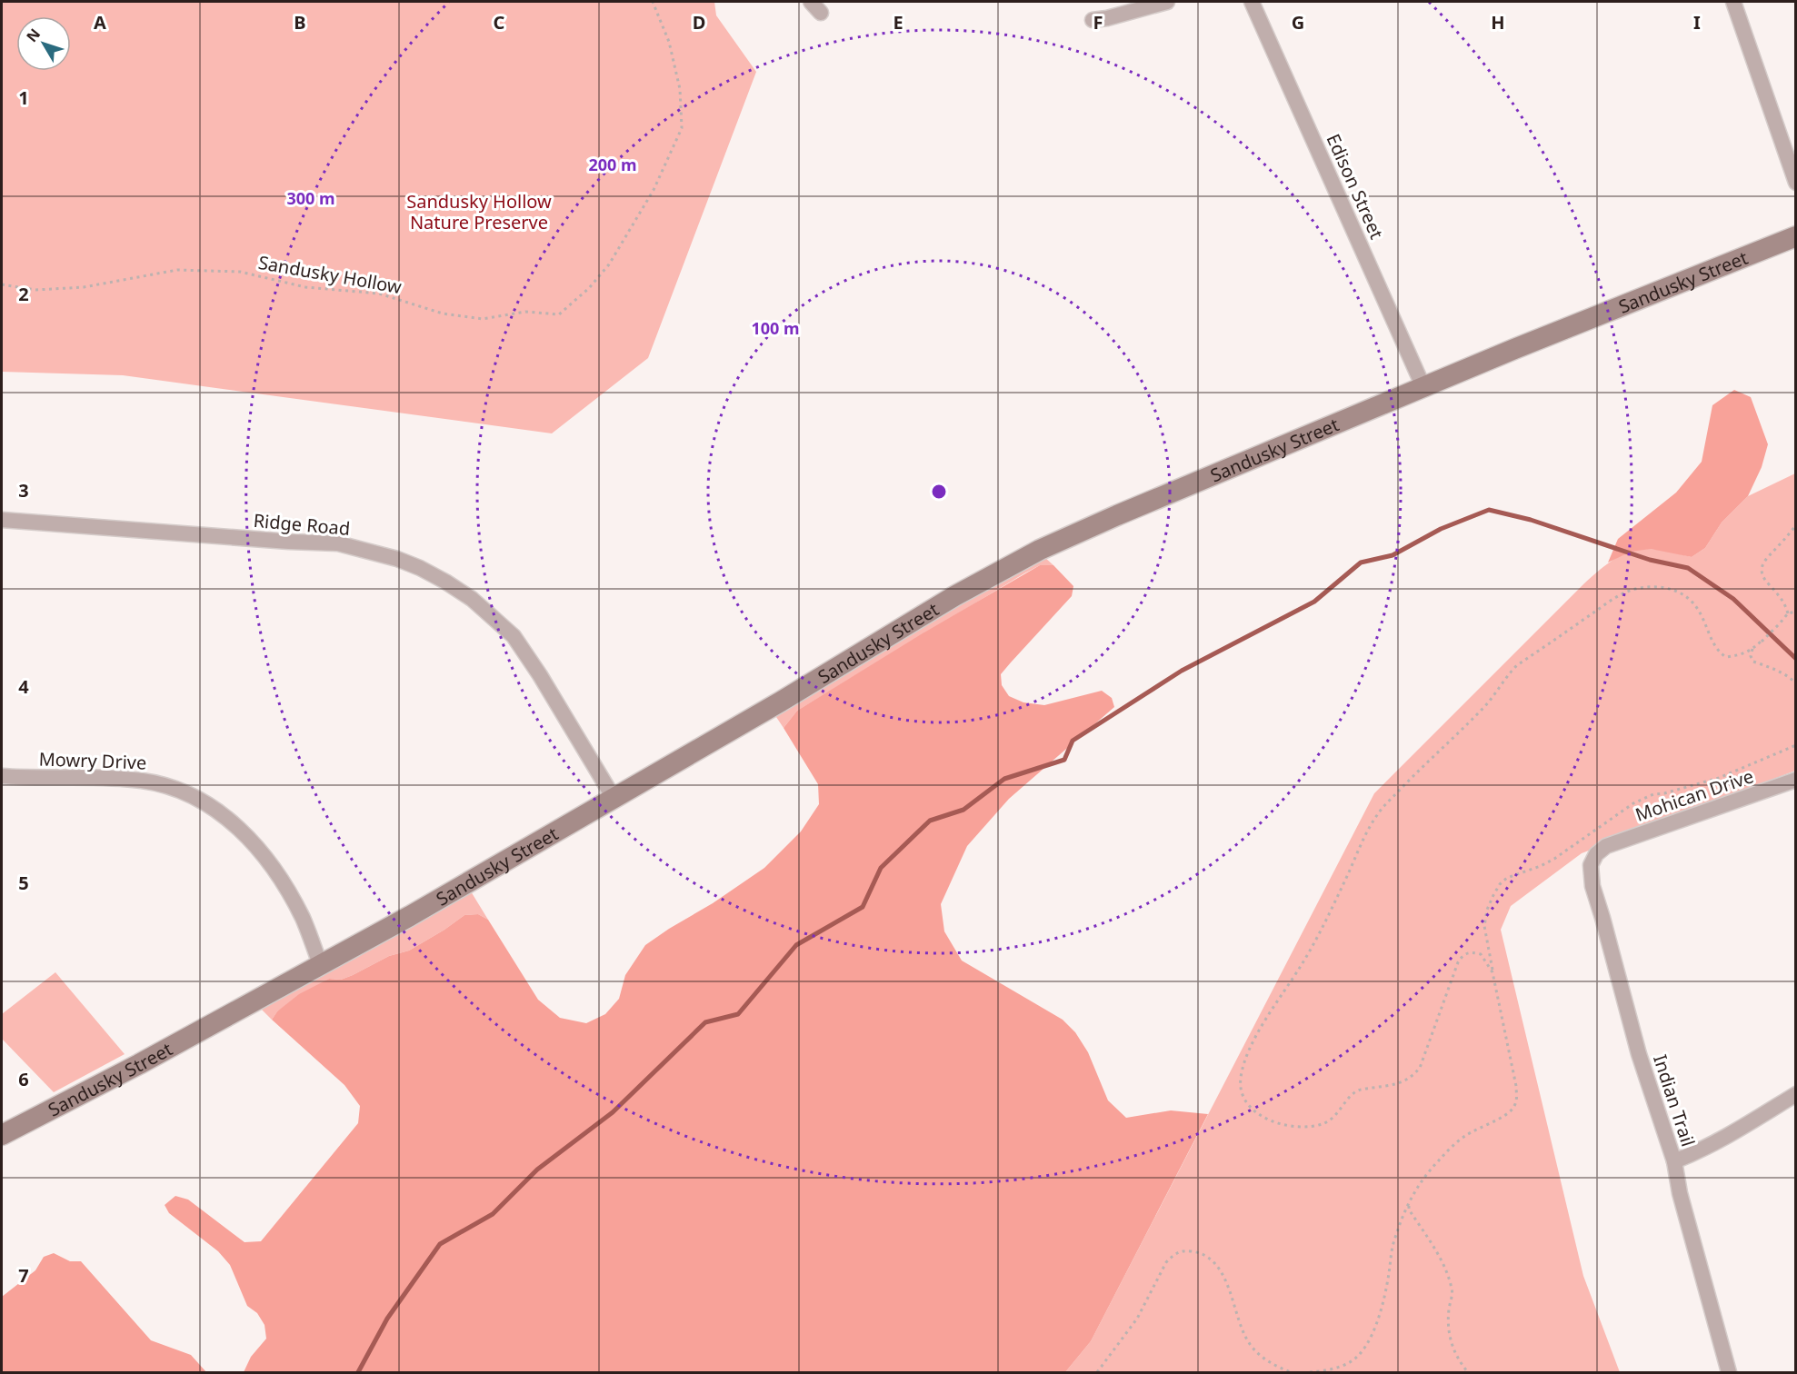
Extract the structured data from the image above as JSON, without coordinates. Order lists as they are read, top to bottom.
{
  "streets": {
    "main road": ["Sandusky Street"],
    "street": [
      "Edison Street",
      "Ridge Road",
      "Mowry Drive",
      "Mohican Drive",
      "Indian Trail"
    ],
    "path": ["Sandusky Hollow"]
  },
  "crossings": [
    ["Edison Street", "Sandusky Street"],
    ["Sandusky Street", "Ridge Road"],
    ["Sandusky Street", "Mowry Drive"],
    ["Mohican Drive", "Indian Trail"]
  ],
  "parks": ["Sandusky Hollow Nature Preserve"],
  "north": "top left",
  "grid": {
    "columns": [
      "A",
      "B",
      "C",
      "D",
      "E",
      "F",
      "G",
      "H",
      "I"
    ],
    "rows": [
      "1",
      "2",
      "3",
      "4",
      "5",
      "6",
      "7"
    ]
  },
  "rings": ["200 m", "300 m", "100 m"]
}
